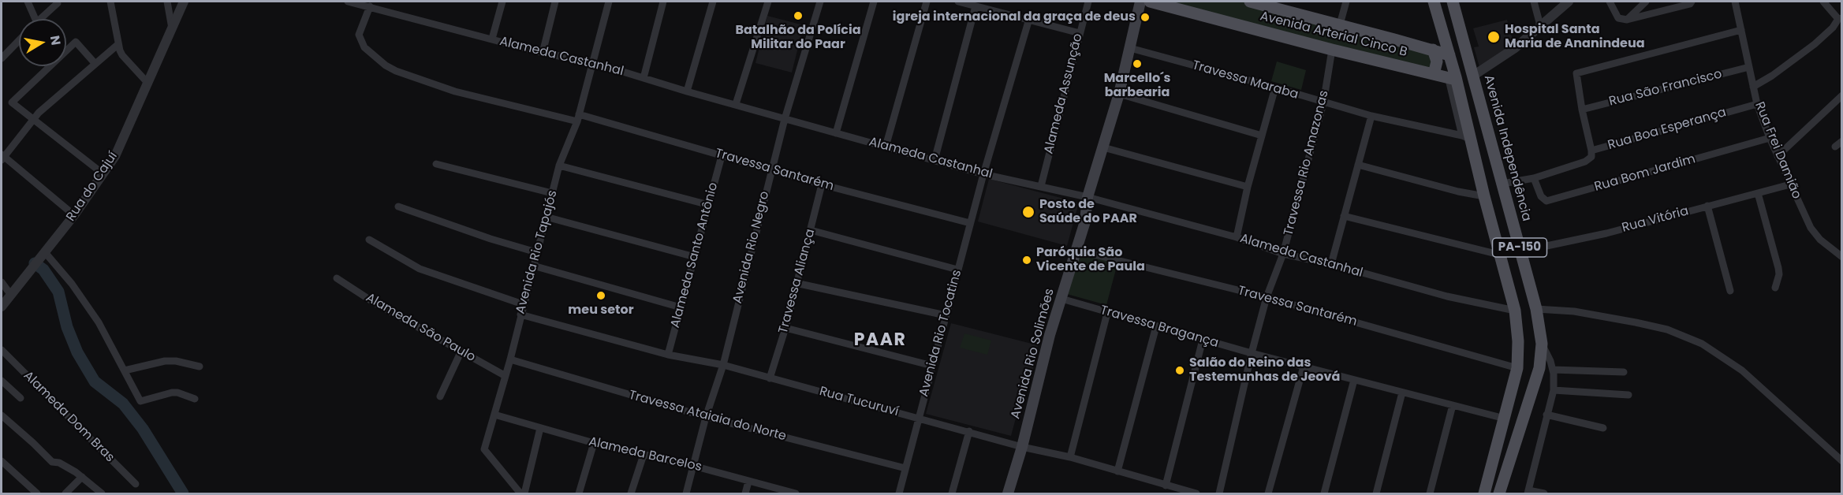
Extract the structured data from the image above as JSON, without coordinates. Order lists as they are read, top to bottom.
{
  "streets": {
    "main road": [
      "Avenida Arterial Cinco B",
      "Avenida Independência",
      "PA-150",
      "Avenida Rio Solimões"
    ],
    "street": [
      "Alameda Castanhal",
      "Travessa Maraba",
      "Rua São Francisco",
      "Alameda Assunção",
      "Rua Boa Esperança",
      "Rua Frei Damião",
      "Travessa Rio Amazonas",
      "Travessa Santarém",
      "Rua Bom Jardim",
      "Rua do Cajuí",
      "Rua Vitória",
      "Avenida Rio Negro",
      "Avenida Rio Tapajós",
      "Alameda Santo Antônio",
      "Travessa Aliança",
      "Travessa Bragança",
      "Alameda São Paulo",
      "Avenida Rio Tocatins",
      "Rua Tucuruví",
      "Travessa Ataiaia do Norte",
      "Alameda Dom Bras",
      "Alameda Barcelos"
    ]
  },
  "crossings": [
    ["Avenida Arterial Cinco B", "Travessa Rio Amazonas"],
    ["Avenida Arterial Cinco B", "PA-150"],
    ["Alameda Castanhal", "Alameda Assunção"],
    ["Alameda Castanhal", "Travessa Rio Amazonas"],
    ["Alameda Castanhal", "Travessa Santarém"],
    ["Alameda Castanhal", "Avenida Rio Negro"],
    ["Alameda Castanhal", "PA-150"],
    ["Alameda Castanhal", "Avenida Rio Tapajós"],
    ["Alameda Castanhal", "Avenida Rio Tocatins"],
    ["Alameda Castanhal", "Avenida Rio Solimões"],
    ["Travessa Maraba", "Travessa Rio Amazonas"],
    ["Travessa Maraba", "PA-150"],
    ["Travessa Maraba", "Avenida Rio Solimões"],
    ["Rua São Francisco", "Rua Frei Damião"],
    ["Rua Boa Esperança", "Avenida Independência"],
    ["Rua Boa Esperança", "Rua Frei Damião"],
    ["Rua Boa Esperança", "Rua Bom Jardim"],
    ["Avenida Independência", "Rua Vitória"],
    ["Rua Frei Damião", "Rua Bom Jardim"],
    ["Rua Frei Damião", "Rua Vitória"],
    ["Travessa Rio Amazonas", "Travessa Santarém"],
    ["Travessa Rio Amazonas", "Travessa Bragança"],
    ["Travessa Santarém", "Avenida Rio Negro"],
    ["Travessa Santarém", "PA-150"],
    ["Travessa Santarém", "Avenida Rio Tapajós"],
    ["Travessa Santarém", "Alameda Santo Antônio"],
    ["Travessa Santarém", "Travessa Aliança"],
    ["Travessa Santarém", "Avenida Rio Tocatins"],
    ["Travessa Santarém", "Avenida Rio Solimões"],
    ["Avenida Rio Negro", "Rua Tucuruví"],
    ["Avenida Rio Negro", "Travessa Ataiaia do Norte"],
    ["Avenida Rio Negro", "Alameda Barcelos"],
    ["PA-150", "Travessa Bragança"],
    ["Avenida Rio Tapajós", "Alameda São Paulo"],
    ["Avenida Rio Tapajós", "Rua Tucuruví"],
    ["Avenida Rio Tapajós", "Travessa Ataiaia do Norte"],
    ["Avenida Rio Tapajós", "Alameda Barcelos"],
    ["Alameda Santo Antônio", "Rua Tucuruví"],
    ["Travessa Aliança", "Rua Tucuruví"],
    ["Travessa Bragança", "Avenida Rio Solimões"],
    ["Avenida Rio Tocatins", "Rua Tucuruví"],
    ["Avenida Rio Tocatins", "Travessa Ataiaia do Norte"],
    ["Avenida Rio Solimões", "Rua Tucuruví"]
  ],
  "districts": ["PAAR"],
  "places": [
    "Batalhão da Polícia Militar do Paar",
    "igreja internacional da graça de deus",
    "Hospital Santa Maria de Ananindeua",
    "Marcello´s barbearia",
    "Posto de Saúde do PAAR",
    "Paróquia São Vicente de Paula",
    "meu setor",
    "Salão do Reino das Testemunhas de Jeová"
  ],
  "north": "right"
}
